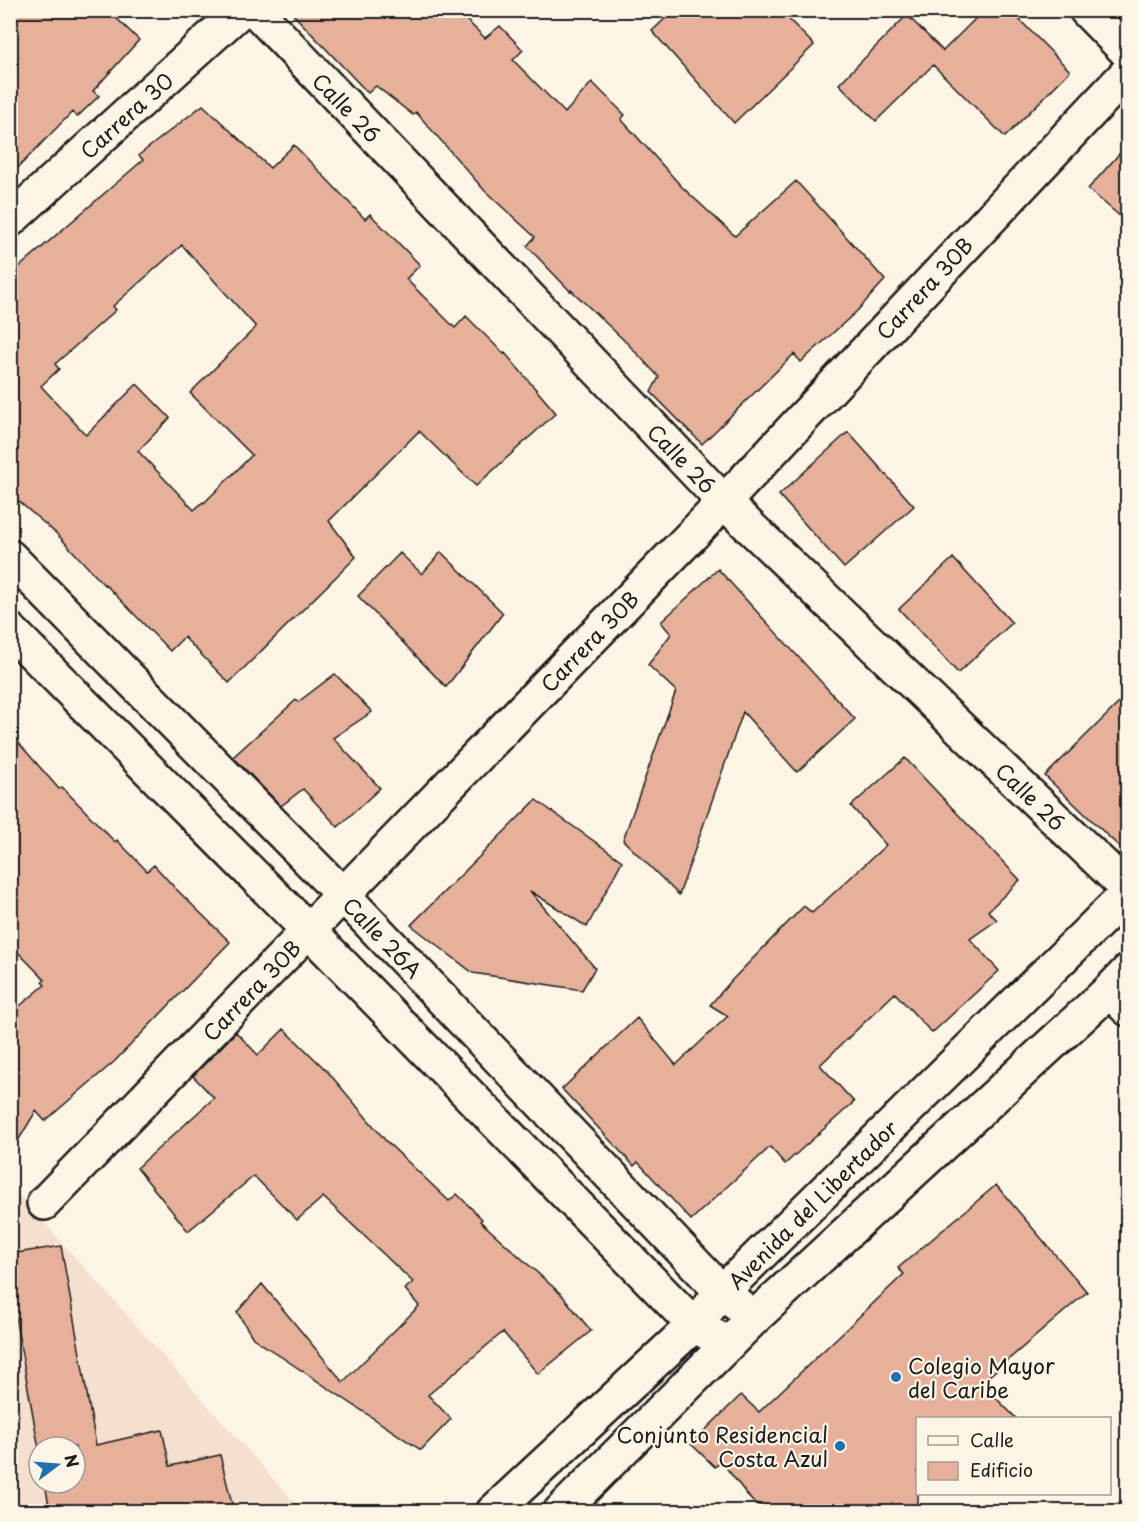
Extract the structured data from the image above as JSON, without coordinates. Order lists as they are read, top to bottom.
{
  "streets": {
    "street": [
      "Calle 26",
      "Carrera 30",
      "Carrera 30B",
      "Calle 26A",
      "Avenida del Libertador"
    ]
  },
  "crossings": [
    ["Calle 26", "Carrera 30B"],
    ["Carrera 30B", "Calle 26A"],
    ["Calle 26A", "Avenida del Libertador"]
  ],
  "places": ["Colegio Mayor del Caribe", "Conjunto Residencial Costa Azul"],
  "legend": ["Calle", "Edificio"],
  "north": "right"
}
